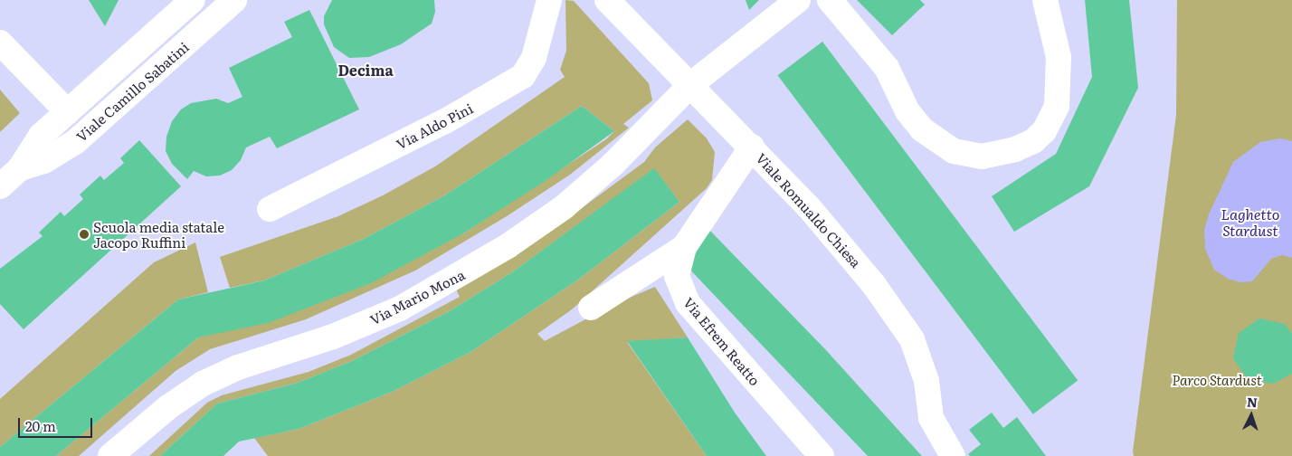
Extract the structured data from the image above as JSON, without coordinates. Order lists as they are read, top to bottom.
{
  "streets": {
    "street": [
      "Viale Camillo Sabatini",
      "Via Aldo Pini",
      "Viale Romualdo Chiesa",
      "Via Mario Mona",
      "Via Efrem Reatto"
    ]
  },
  "crossings": [
    ["Viale Romualdo Chiesa", "Via Mario Mona"],
    ["Viale Romualdo Chiesa", "Via Efrem Reatto"]
  ],
  "districts": ["Decima"],
  "water": ["Laghetto Stardust"],
  "parks": ["Parco Stardust"],
  "places": ["Scuola media statale Jacopo Ruffini"],
  "scale_bar": "20 m",
  "north": "top"
}
